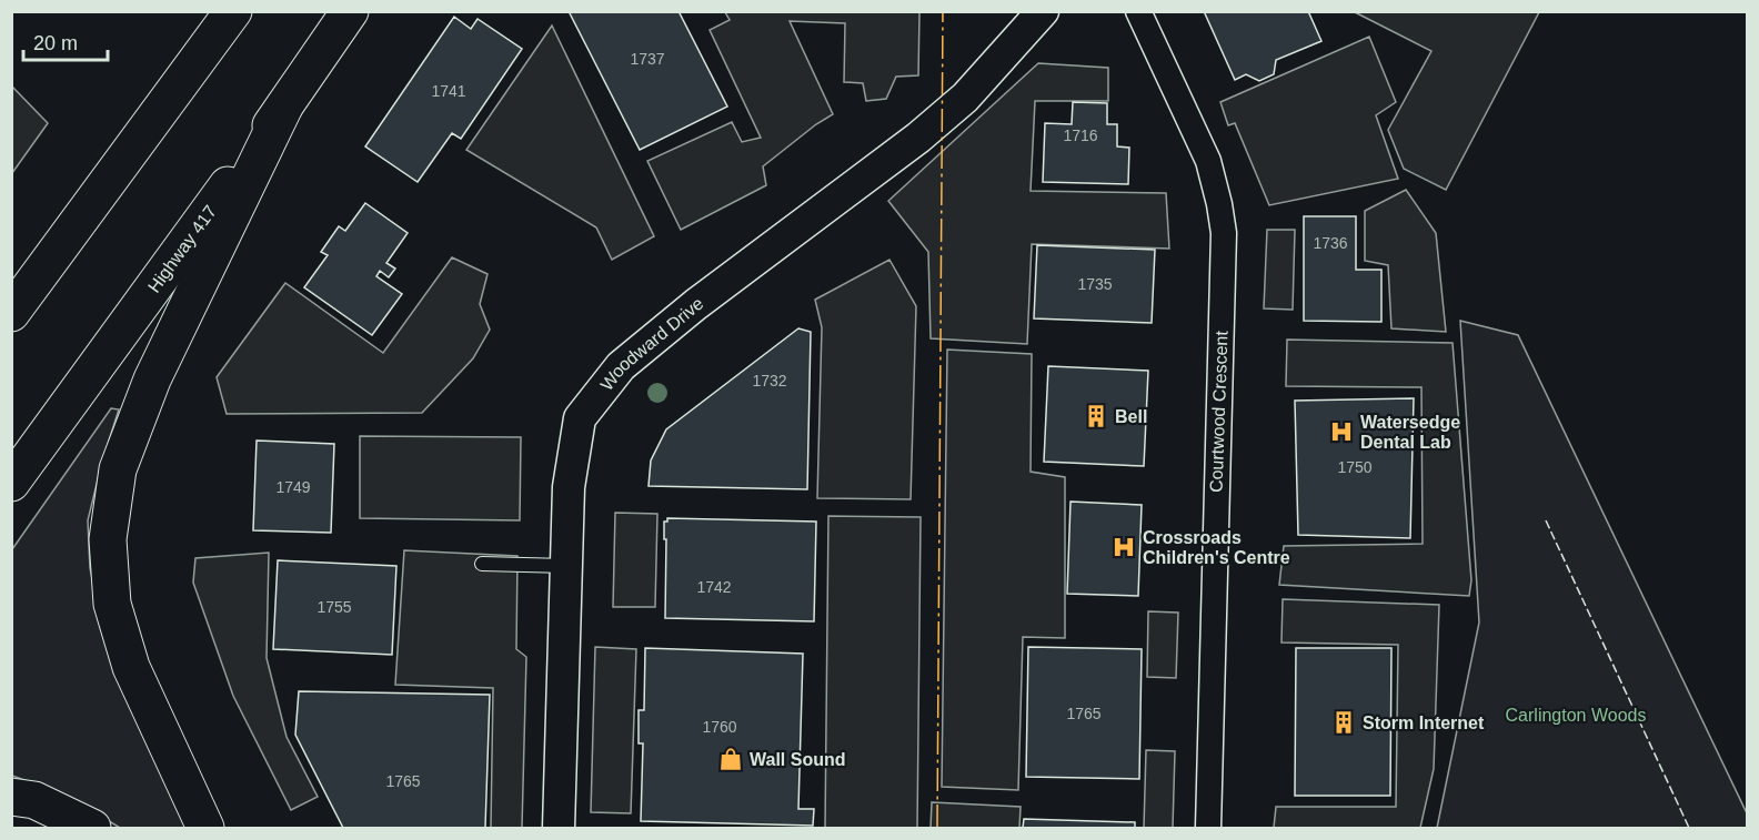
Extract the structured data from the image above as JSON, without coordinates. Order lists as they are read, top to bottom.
{
  "streets": {
    "highway": ["Highway 417"],
    "street": ["Woodward Drive", "Courtwood Crescent"]
  },
  "parks": ["Carlington Woods"],
  "places": {
    "building": ["Bell", "Storm Internet"],
    "hospital": ["Watersedge Dental Lab", "Crossroads Children's Centre"],
    "shop": ["Wall Sound"]
  },
  "house_numbers": [
    "1737",
    "1741",
    "1716",
    "1736",
    "1735",
    "1732",
    "1750",
    "1749",
    "1742",
    "1755",
    "1765",
    "1760",
    "1765"
  ],
  "scale_bar": "20 m"
}
